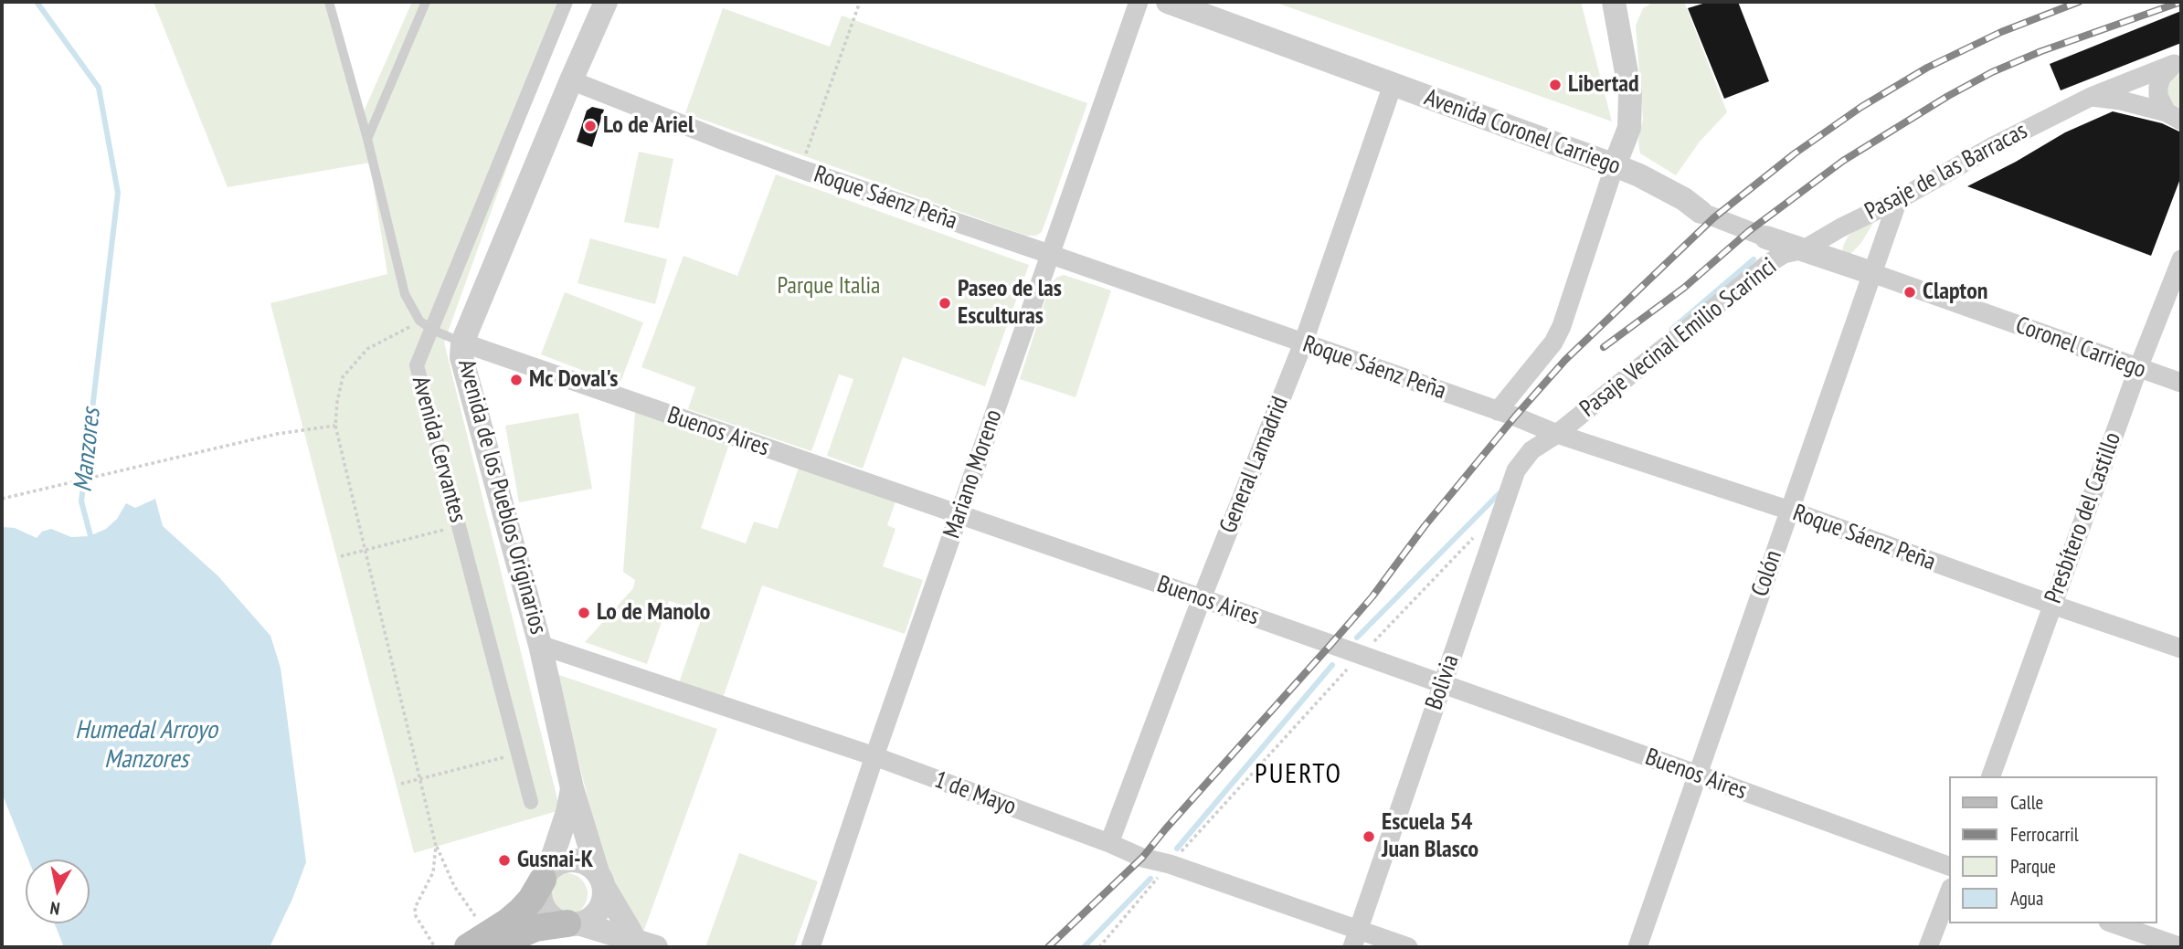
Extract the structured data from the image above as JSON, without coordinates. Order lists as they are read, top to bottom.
{
  "streets": {
    "street": [
      "Avenida Coronel Carriego",
      "Pasaje de las Barracas",
      "Roque Sáenz Peña",
      "Pasaje Vecinal Emilio Scarinci",
      "Coronel Carriego",
      "Buenos Aires",
      "Avenida Cervantes",
      "General Lamadrid",
      "Mariano Moreno",
      "Avenida de los Pueblos Originarios",
      "Presbítero del Castillo",
      "Colón",
      "Bolivia",
      "1 de Mayo"
    ]
  },
  "crossings": [
    ["Avenida Coronel Carriego", "Pasaje de las Barracas"],
    ["Avenida Coronel Carriego", "Pasaje Vecinal Emilio Scarinci"],
    ["Avenida Coronel Carriego", "Coronel Carriego"],
    ["Avenida Coronel Carriego", "General Lamadrid"],
    ["Avenida Coronel Carriego", "Colón"],
    ["Pasaje de las Barracas", "Pasaje Vecinal Emilio Scarinci"],
    ["Pasaje de las Barracas", "Colón"],
    ["Roque Sáenz Peña", "Pasaje Vecinal Emilio Scarinci"],
    ["Roque Sáenz Peña", "General Lamadrid"],
    ["Roque Sáenz Peña", "Mariano Moreno"],
    ["Roque Sáenz Peña", "Avenida de los Pueblos Originarios"],
    ["Roque Sáenz Peña", "Presbítero del Castillo"],
    ["Roque Sáenz Peña", "Colón"],
    ["Roque Sáenz Peña", "Bolivia"],
    ["Pasaje Vecinal Emilio Scarinci", "Bolivia"],
    ["Coronel Carriego", "Presbítero del Castillo"],
    ["Coronel Carriego", "Colón"],
    ["Buenos Aires", "General Lamadrid"],
    ["Buenos Aires", "Mariano Moreno"],
    ["Buenos Aires", "Avenida de los Pueblos Originarios"],
    ["Buenos Aires", "Colón"],
    ["Buenos Aires", "Bolivia"],
    ["General Lamadrid", "1 de Mayo"],
    ["Mariano Moreno", "1 de Mayo"],
    ["Avenida de los Pueblos Originarios", "1 de Mayo"],
    ["Bolivia", "1 de Mayo"]
  ],
  "districts": ["PUERTO"],
  "water": ["Manzores", "Humedal Arroyo Manzores"],
  "parks": ["Parque Italia"],
  "places": [
    "Libertad",
    "Lo de Ariel",
    "Clapton",
    "Paseo de las Esculturas",
    "Mc Doval's",
    "Lo de Manolo",
    "Escuela 54 Juan Blasco",
    "Gusnai-K"
  ],
  "legend": [
    "Calle",
    "Ferrocarril",
    "Parque",
    "Agua"
  ],
  "north": "bottom"
}
